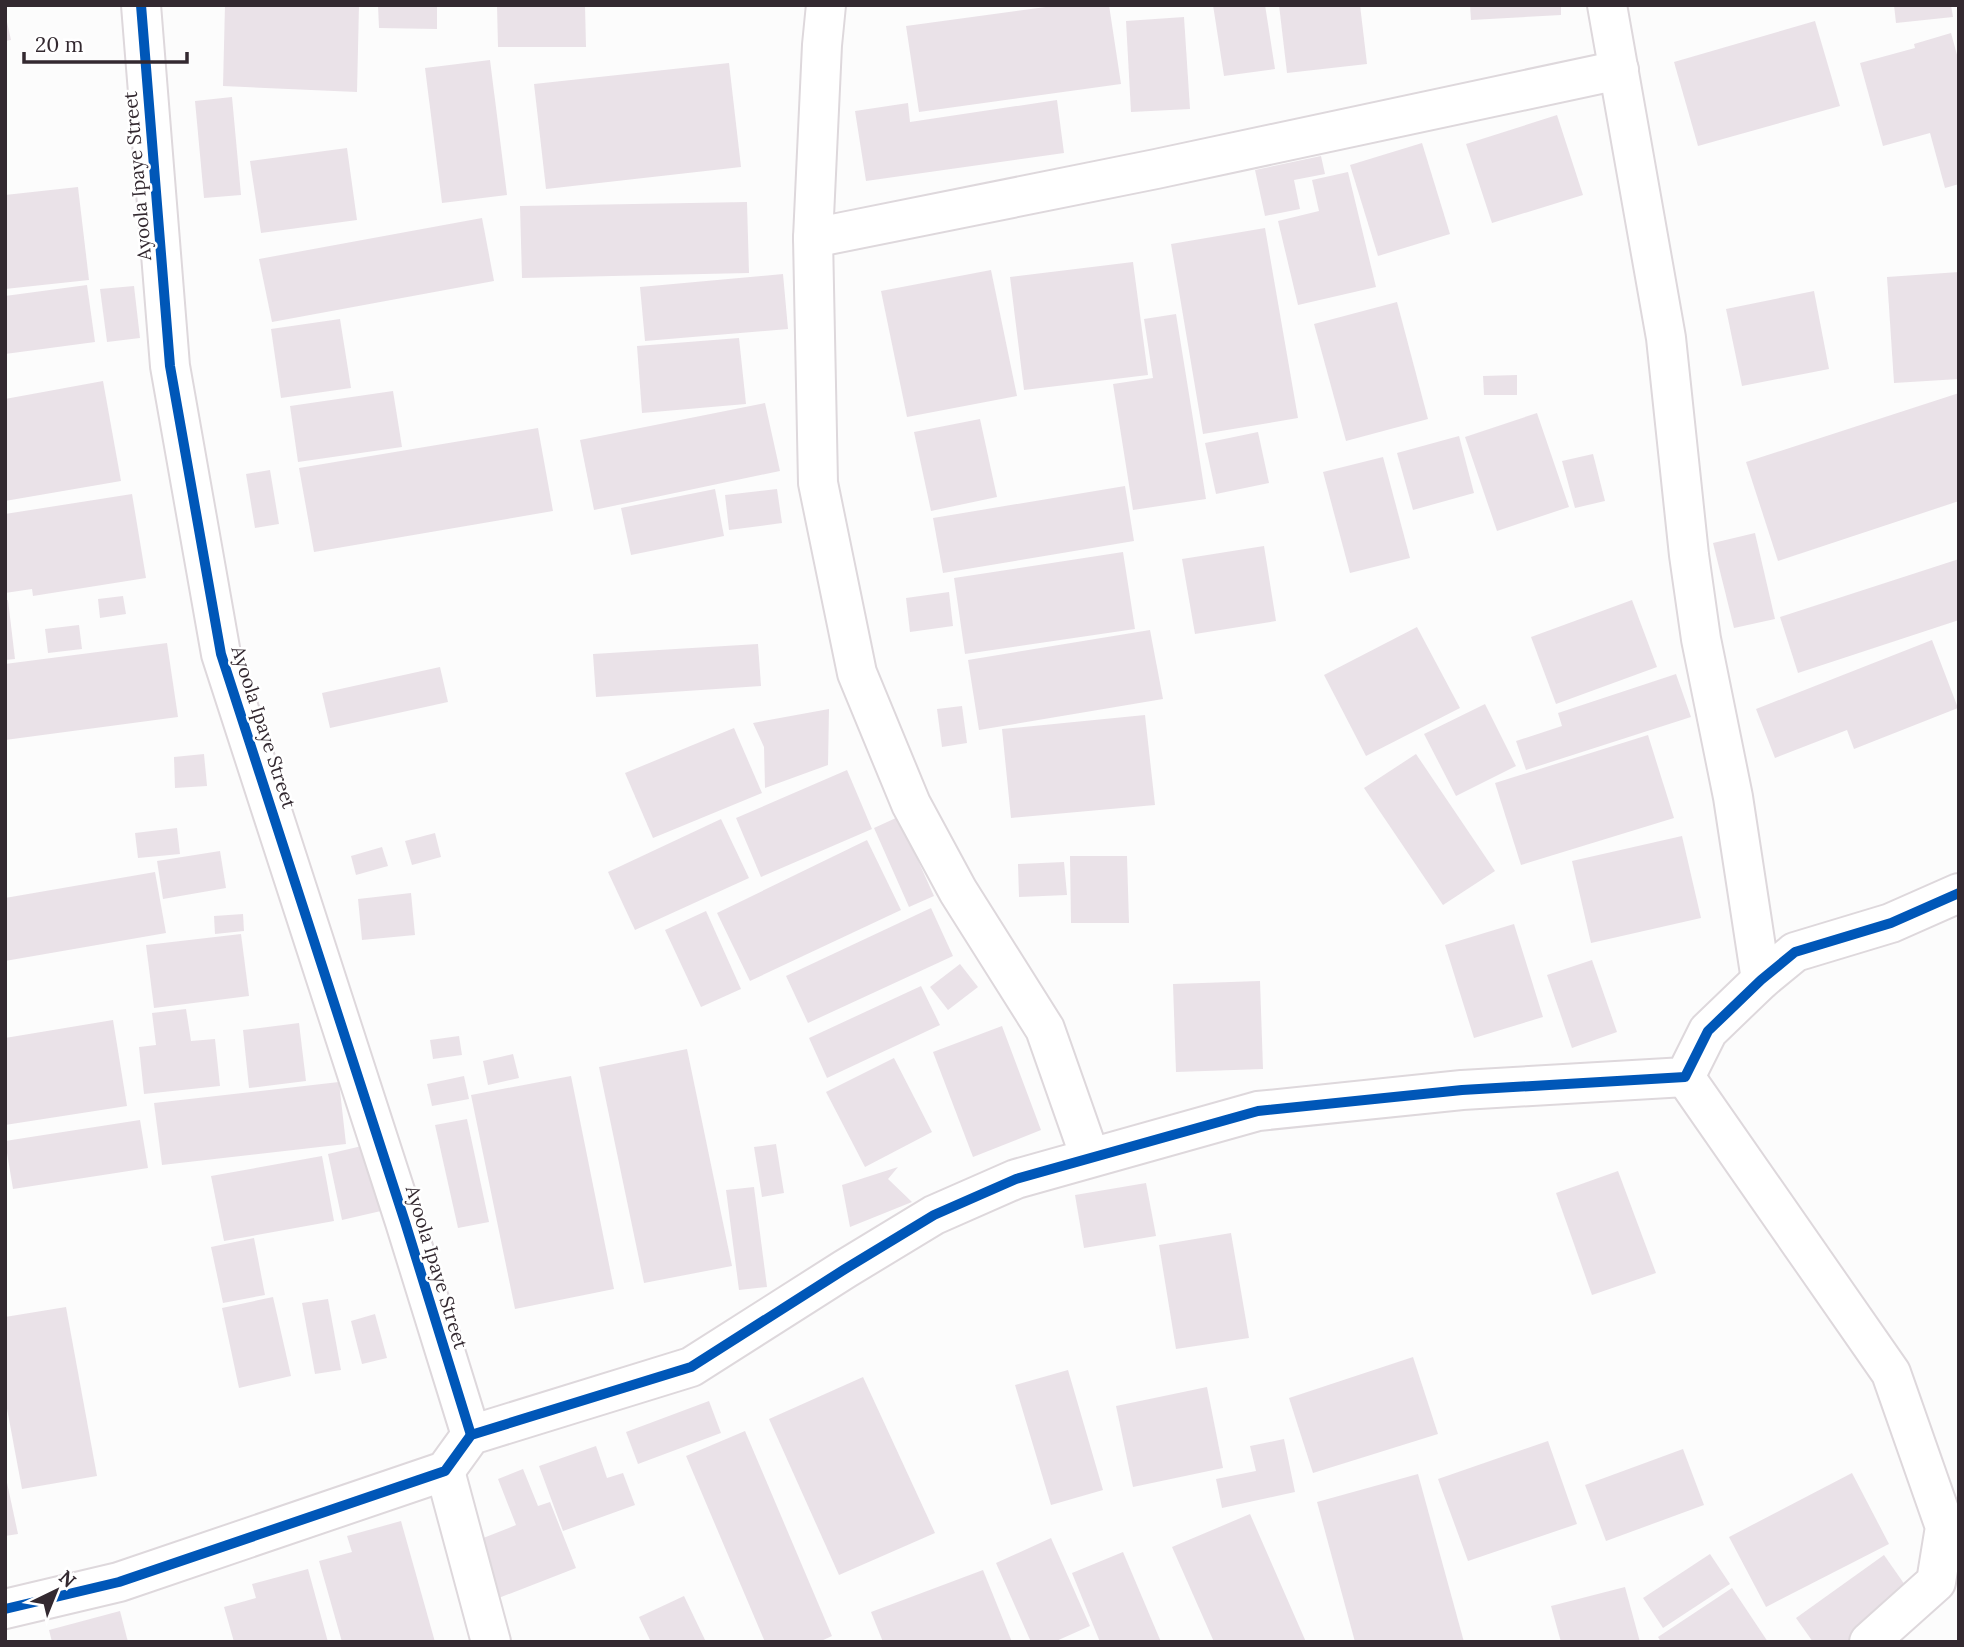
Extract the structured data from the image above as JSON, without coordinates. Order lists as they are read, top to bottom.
{
  "streets": {
    "street": ["Ayoola Ipaye Street"]
  },
  "scale_bar": "20 m",
  "north": "top right"
}
